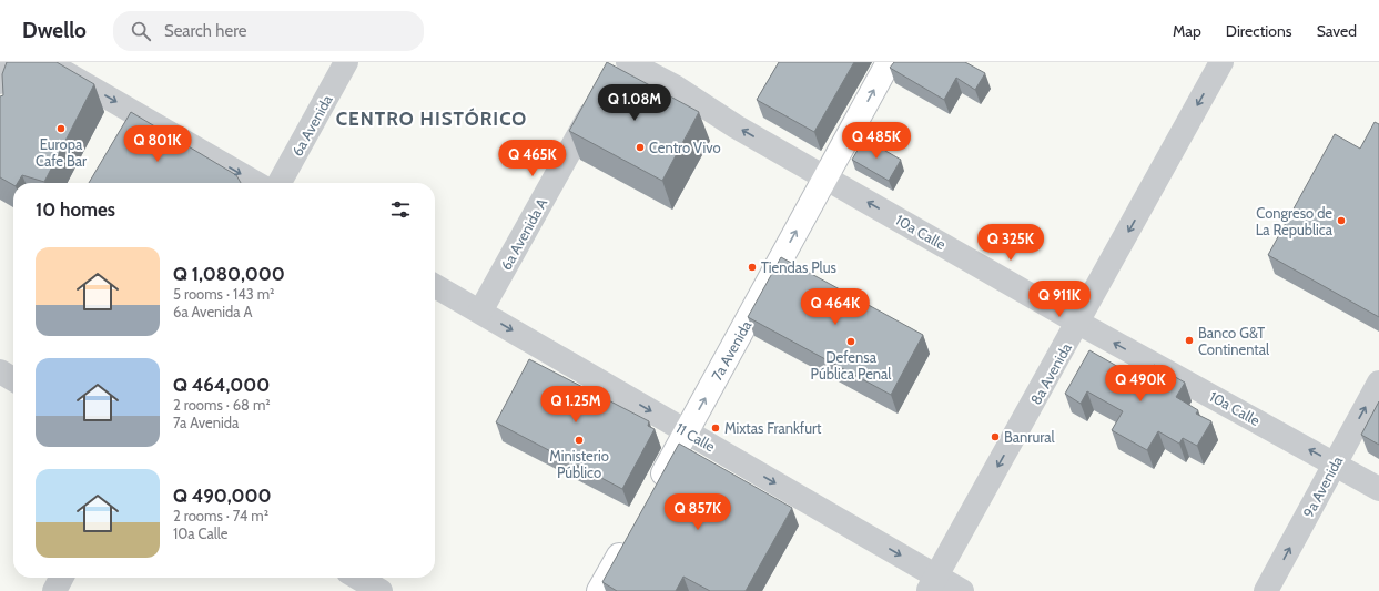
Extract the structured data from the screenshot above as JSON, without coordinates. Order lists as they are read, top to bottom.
{
  "streets": {
    "main road": ["7a Avenida"],
    "street": [
      "6a Avenida",
      "10a Calle",
      "6a Avenida A",
      "8a Avenida",
      "11 Calle",
      "9a Avenida"
    ]
  },
  "crossings": [
    ["10a Calle", "7a Avenida"],
    ["10a Calle", "8a Avenida"],
    ["10a Calle", "9a Avenida"],
    ["6a Avenida A", "11 Calle"],
    ["7a Avenida", "11 Calle"],
    ["8a Avenida", "11 Calle"]
  ],
  "one_way": [
    "10a Calle",
    "7a Avenida",
    "8a Avenida",
    "11 Calle",
    "9a Avenida"
  ],
  "districts": ["CENTRO HISTÓRICO"],
  "places": [
    "Europa Cafe Bar",
    "Centro Vivo",
    "Congreso de La Republica",
    "Tiendas Plus",
    "Banco G&T Continental",
    "Defensa Pública Penal",
    "Mixtas Frankfurt",
    "Banrural",
    "Ministerio Público"
  ],
  "page": {
    "header": "Dwello",
    "search": "Search here",
    "nav": ["Map", "Directions", "Saved"],
    "price": [
      "Q 1.08M",
      "Q 485K",
      "Q 801K",
      "Q 465K",
      "Q 325K",
      "Q 911K",
      "Q 464K",
      "Q 490K",
      "Q 1.25M",
      "Q 857K"
    ],
    "heading": "10 homes",
    "list": [
      {
        "name": "Q 1,080,000",
        "note": "5 rooms · 143 m² · 6a Avenida A"
      },
      {
        "name": "Q 464,000",
        "note": "2 rooms · 68 m² · 7a Avenida"
      },
      {
        "name": "Q 490,000",
        "note": "2 rooms · 74 m² · 10a Calle"
      }
    ]
  }
}
